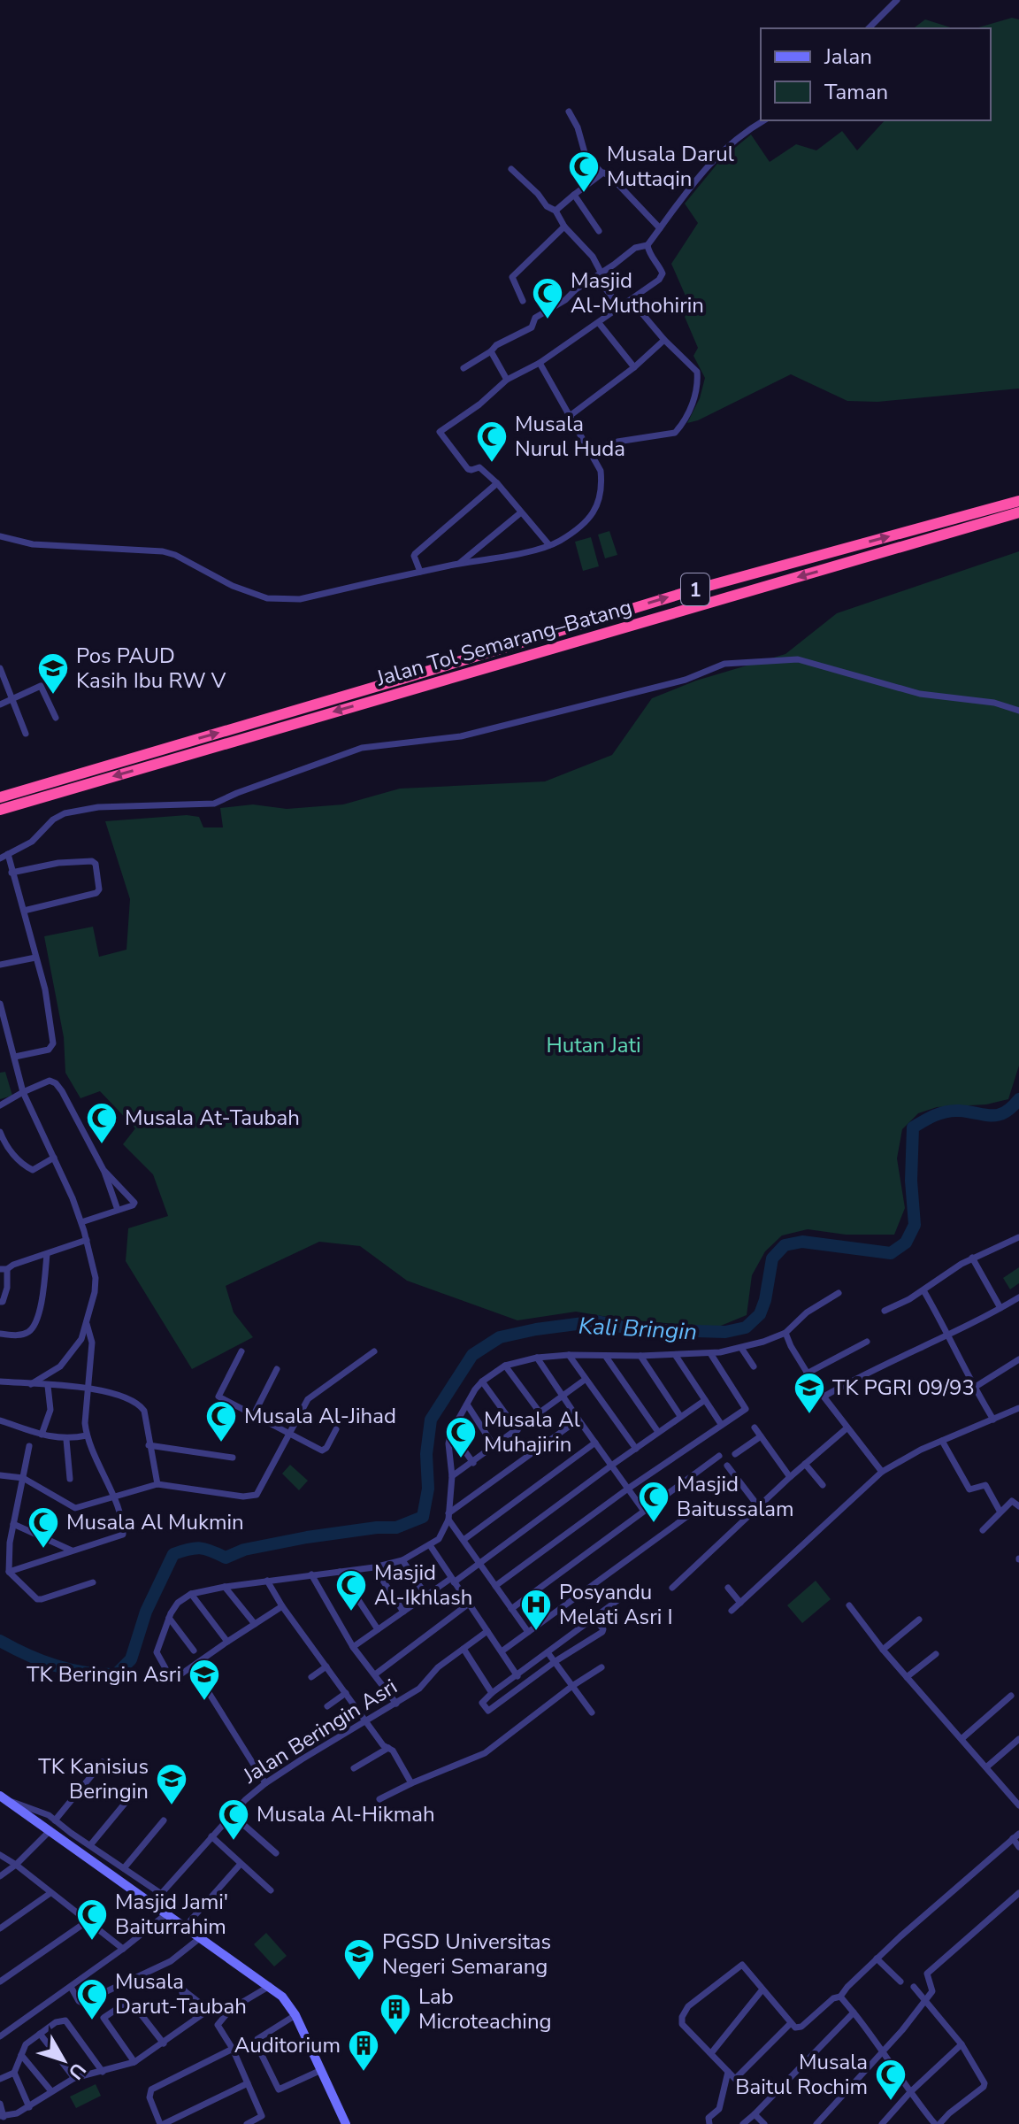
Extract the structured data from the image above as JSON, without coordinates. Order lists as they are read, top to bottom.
{
  "streets": {
    "highway": ["1", "Jalan Tol Semarang–Batang"],
    "street": ["Jalan Beringin Asri"]
  },
  "water": ["Kali Bringin"],
  "parks": ["Hutan Jati"],
  "places": {
    "mosque": [
      "Musala Darul Muttaqin",
      "Masjid Al-Muthohirin",
      "Musala Nurul Huda",
      "Musala At-Taubah",
      "Musala Al-Jihad",
      "Musala Al Muhajirin",
      "Masjid Baitussalam",
      "Musala Al Mukmin",
      "Masjid Al-Ikhlash",
      "Musala Al-Hikmah",
      "Masjid Jami' Baiturrahim",
      "Musala Darut-Taubah",
      "Musala Baitul Rochim"
    ],
    "school or university": [
      "Pos PAUD Kasih Ibu RW V",
      "TK PGRI 09/93",
      "TK Beringin Asri",
      "TK Kanisius Beringin",
      "PGSD Universitas Negeri Semarang"
    ],
    "hospital": ["Posyandu Melati Asri I"],
    "building": ["Lab Microteaching", "Auditorium"]
  },
  "legend": ["Jalan", "Taman"],
  "north": "bottom right"
}
